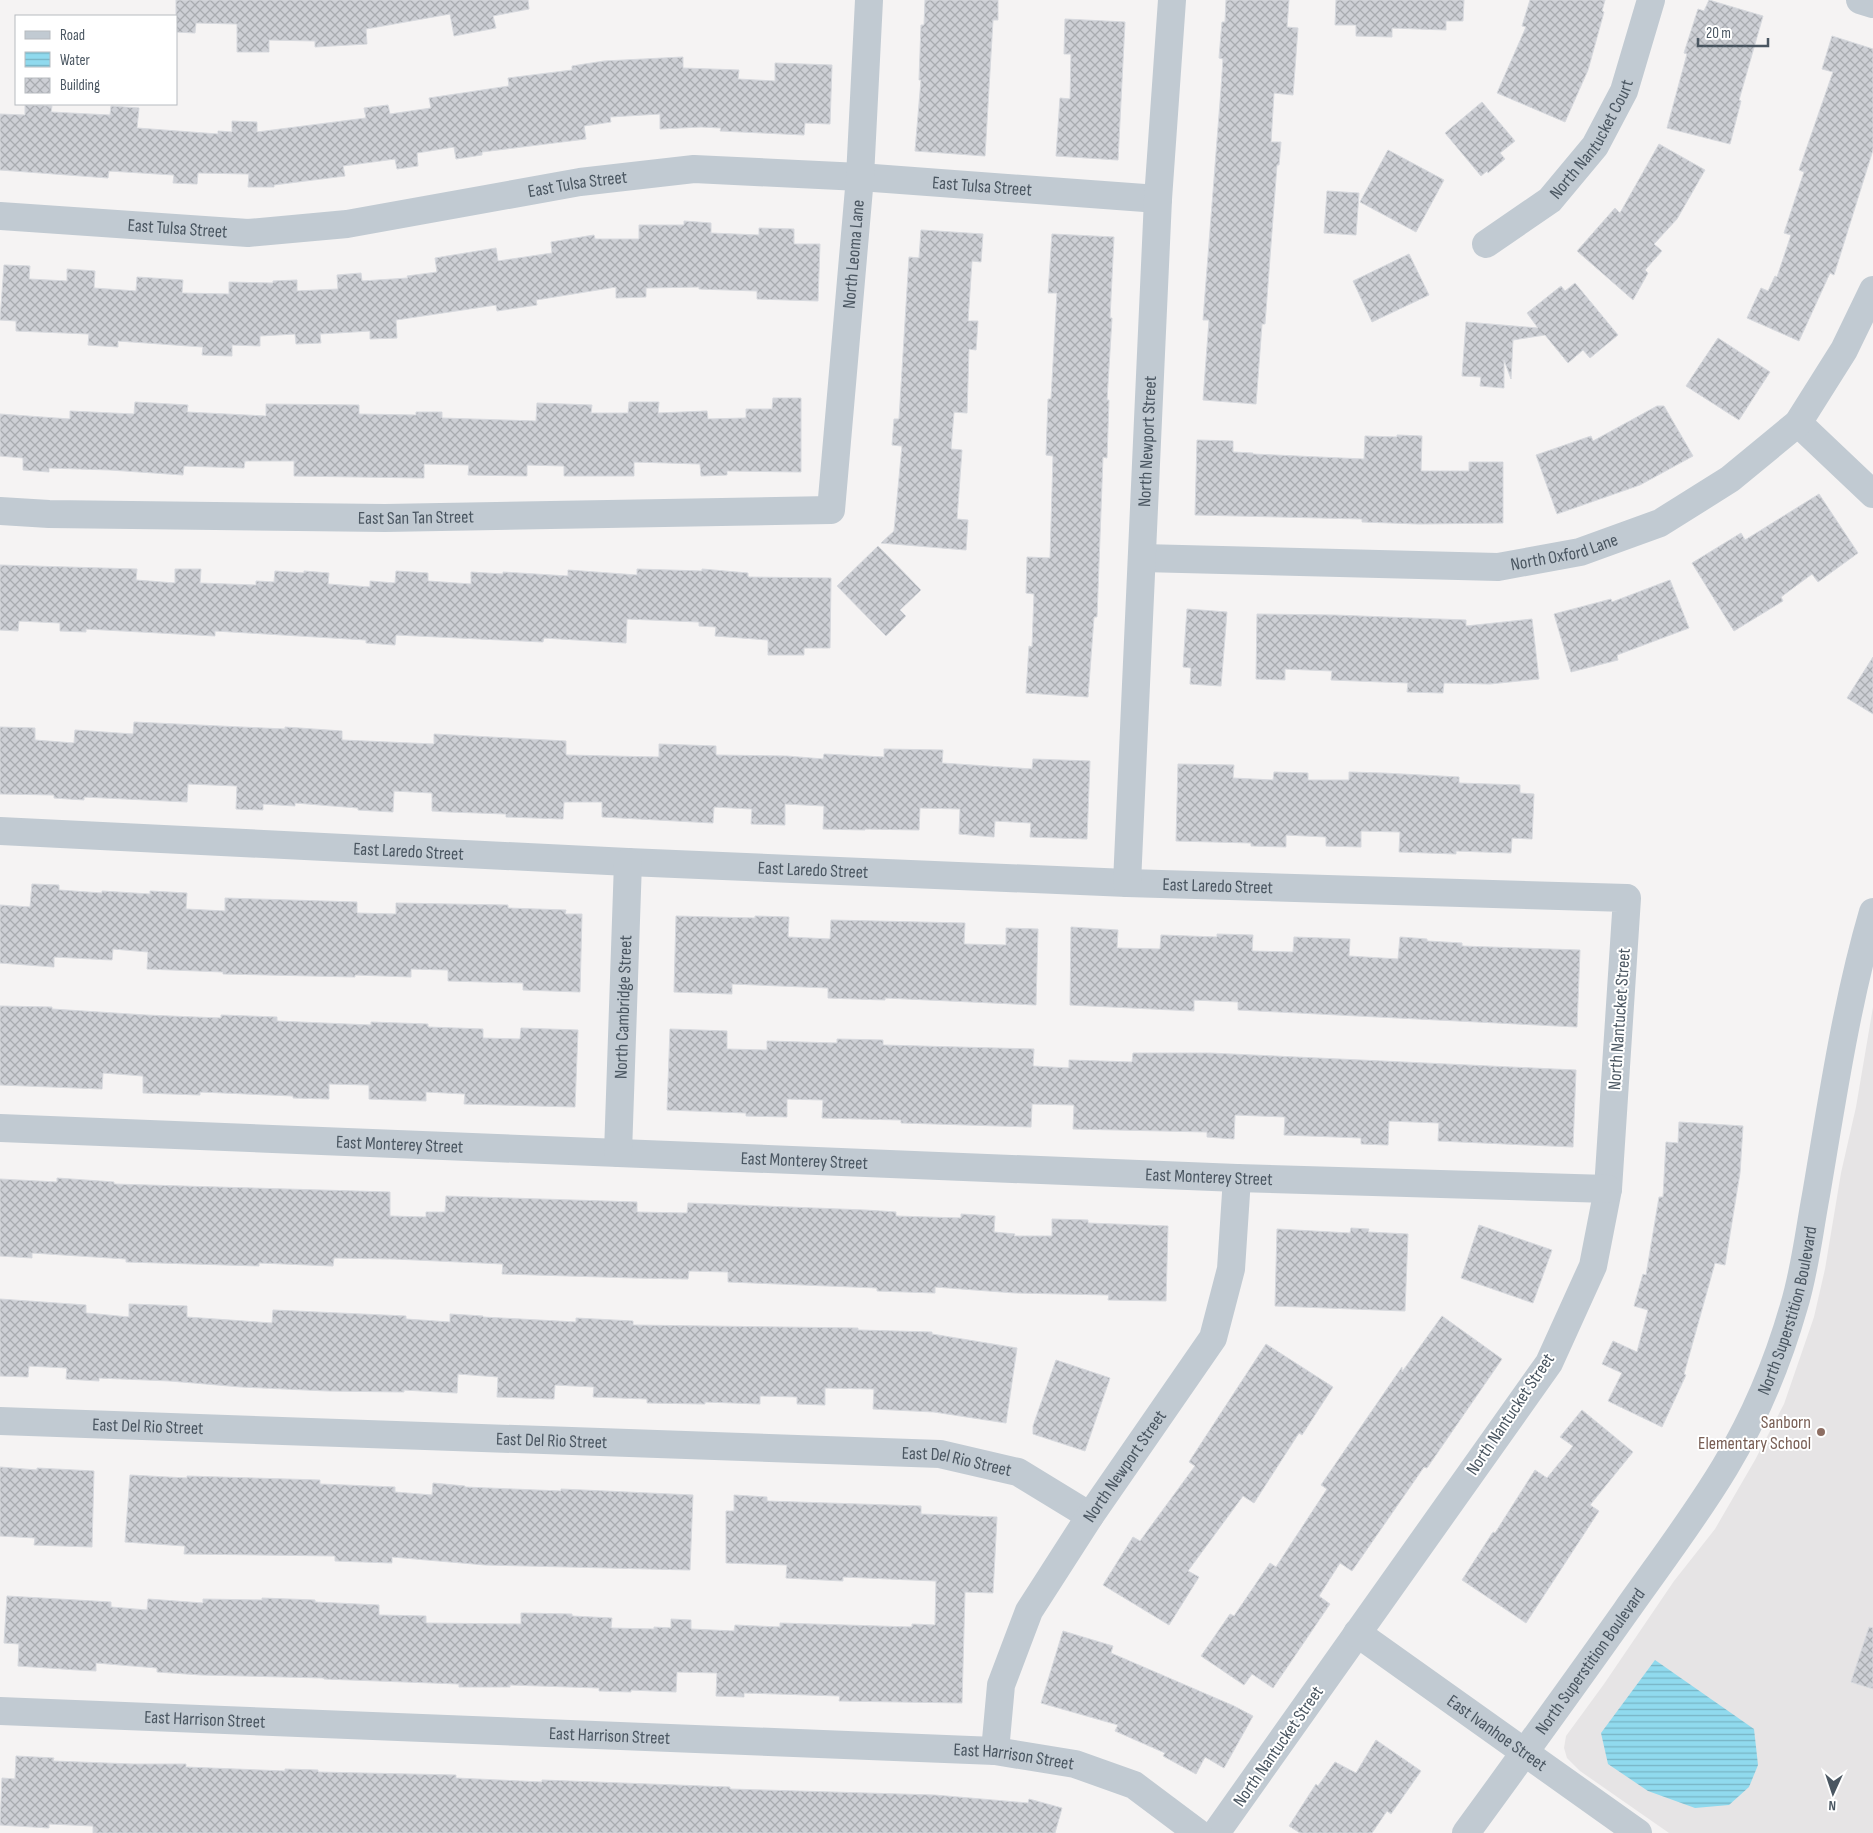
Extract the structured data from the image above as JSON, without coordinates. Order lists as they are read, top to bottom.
{
  "streets": {
    "street": [
      "North Nantucket Court",
      "East Tulsa Street",
      "North Leoma Lane",
      "North Newport Street",
      "East San Tan Street",
      "North Oxford Lane",
      "East Laredo Street",
      "North Cambridge Street",
      "North Nantucket Street",
      "East Monterey Street",
      "North Superstition Boulevard",
      "East Del Rio Street",
      "East Harrison Street",
      "East Ivanhoe Street"
    ]
  },
  "crossings": [
    ["East Tulsa Street", "North Leoma Lane"],
    ["East Tulsa Street", "North Newport Street"],
    ["North Leoma Lane", "East San Tan Street"],
    ["North Newport Street", "North Oxford Lane"],
    ["North Newport Street", "East Laredo Street"],
    ["North Newport Street", "East Monterey Street"],
    ["North Newport Street", "East Del Rio Street"],
    ["North Newport Street", "East Harrison Street"],
    ["East Laredo Street", "North Cambridge Street"],
    ["East Laredo Street", "North Nantucket Street"],
    ["North Cambridge Street", "East Monterey Street"],
    ["North Nantucket Street", "East Monterey Street"],
    ["North Nantucket Street", "East Ivanhoe Street"],
    ["North Superstition Boulevard", "East Ivanhoe Street"]
  ],
  "places": ["Sanborn Elementary School"],
  "legend": ["Road", "Water", "Building"],
  "scale_bar": "20 m",
  "north": "bottom"
}
